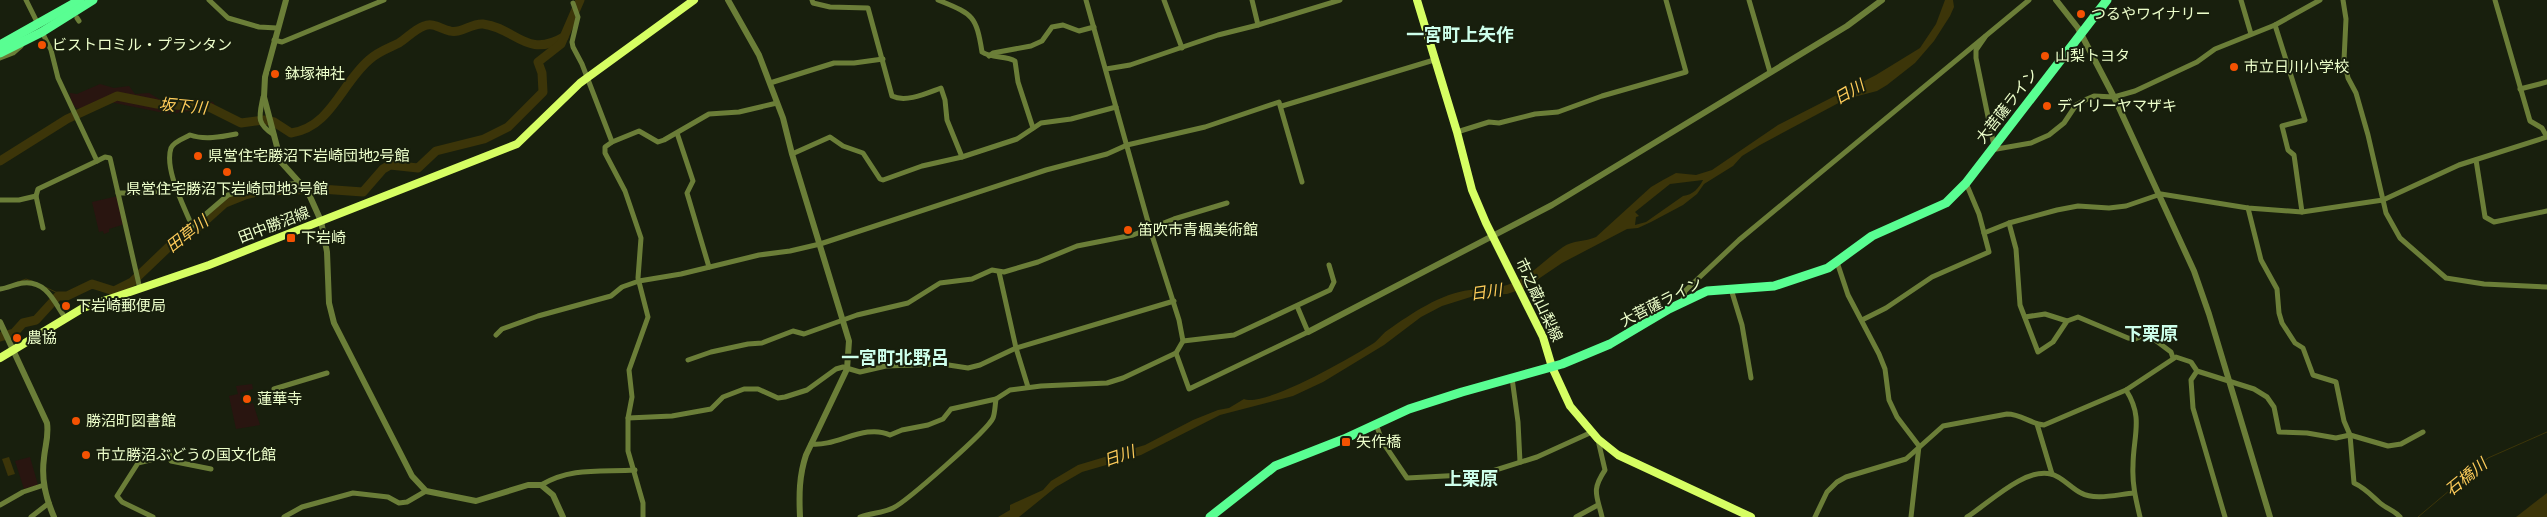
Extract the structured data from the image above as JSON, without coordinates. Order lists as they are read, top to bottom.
{
  "streets": {
    "highway": ["大菩薩ライン"],
    "main road": ["田中勝沼線", "市之蔵山梨線"]
  },
  "crossings": [
    ["大菩薩ライン", "市之蔵山梨線"]
  ],
  "districts": [
    "一宮町上矢作",
    "下栗原",
    "一宮町北野呂",
    "上栗原"
  ],
  "water": [
    "日川",
    "坂下川",
    "田草川",
    "石橋川"
  ],
  "places": {
    "other": [
      "つるやワイナリー",
      "ビストロミル・プランタン",
      "山梨トヨタ",
      "市立日川小学校",
      "鉢塚神社",
      "デイリーヤマザキ",
      "県営住宅勝沼下岩崎団地2号館",
      "県営住宅勝沼下岩崎団地3号館",
      "笛吹市青楓美術館",
      "下岩崎郵便局",
      "農協",
      "蓮華寺",
      "勝沼町図書館",
      "市立勝沼ぶどうの国文化館"
    ],
    "transit": ["下岩崎", "矢作橋"]
  }
}
